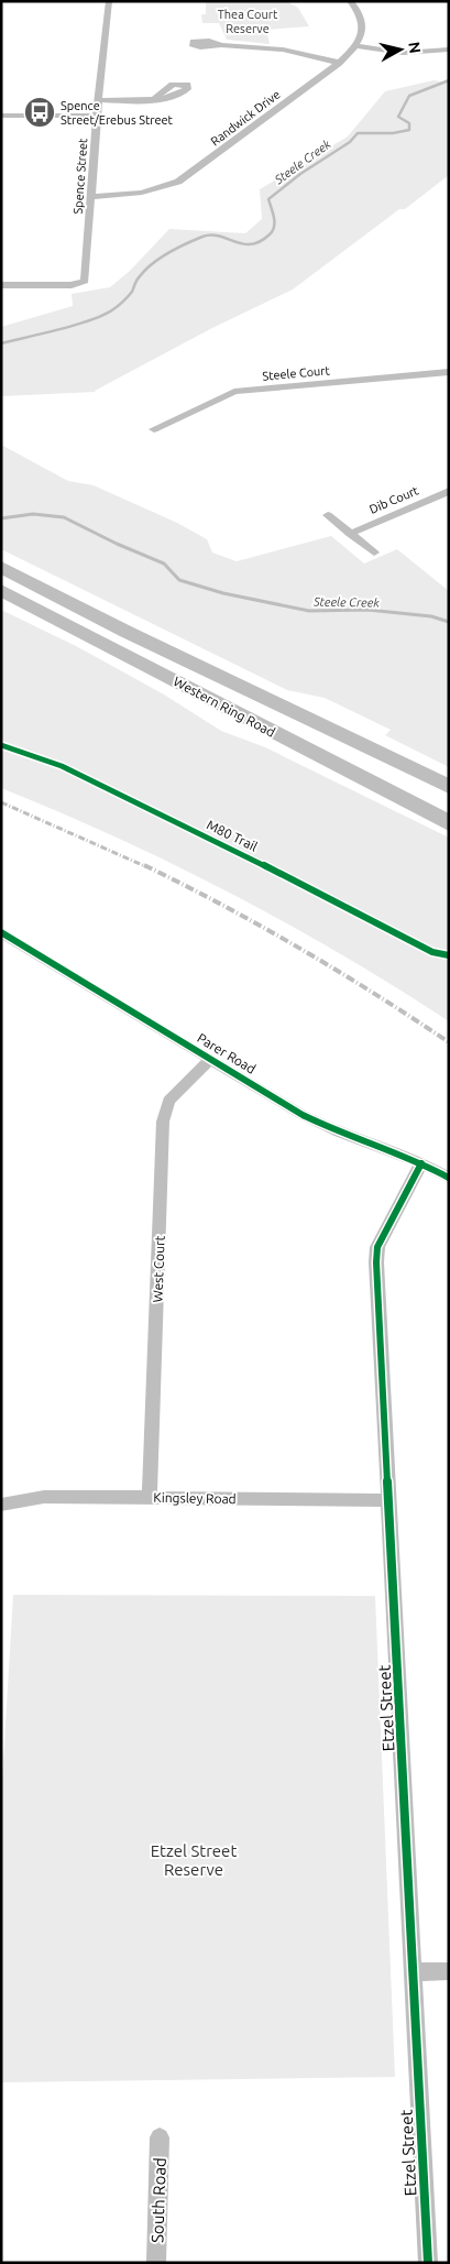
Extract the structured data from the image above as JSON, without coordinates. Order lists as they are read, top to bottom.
{
  "streets": {
    "highway": ["Western Ring Road"],
    "street": [
      "Randwick Drive",
      "Spence Street",
      "Steele Court",
      "Dib Court",
      "Parer Road",
      "West Court",
      "Kingsley Road",
      "Etzel Street",
      "South Road"
    ],
    "cycle path": ["M80 Trail"]
  },
  "crossings": [
    ["Randwick Drive", "Spence Street"],
    ["Parer Road", "West Court"],
    ["Parer Road", "Etzel Street"],
    ["West Court", "Kingsley Road"],
    ["Kingsley Road", "Etzel Street"]
  ],
  "water": ["Steele Creek"],
  "parks": ["Thea Court Reserve", "Etzel Street Reserve"],
  "places": {
    "bus stop": ["Spence Street/Erebus Street"]
  },
  "north": "right"
}
